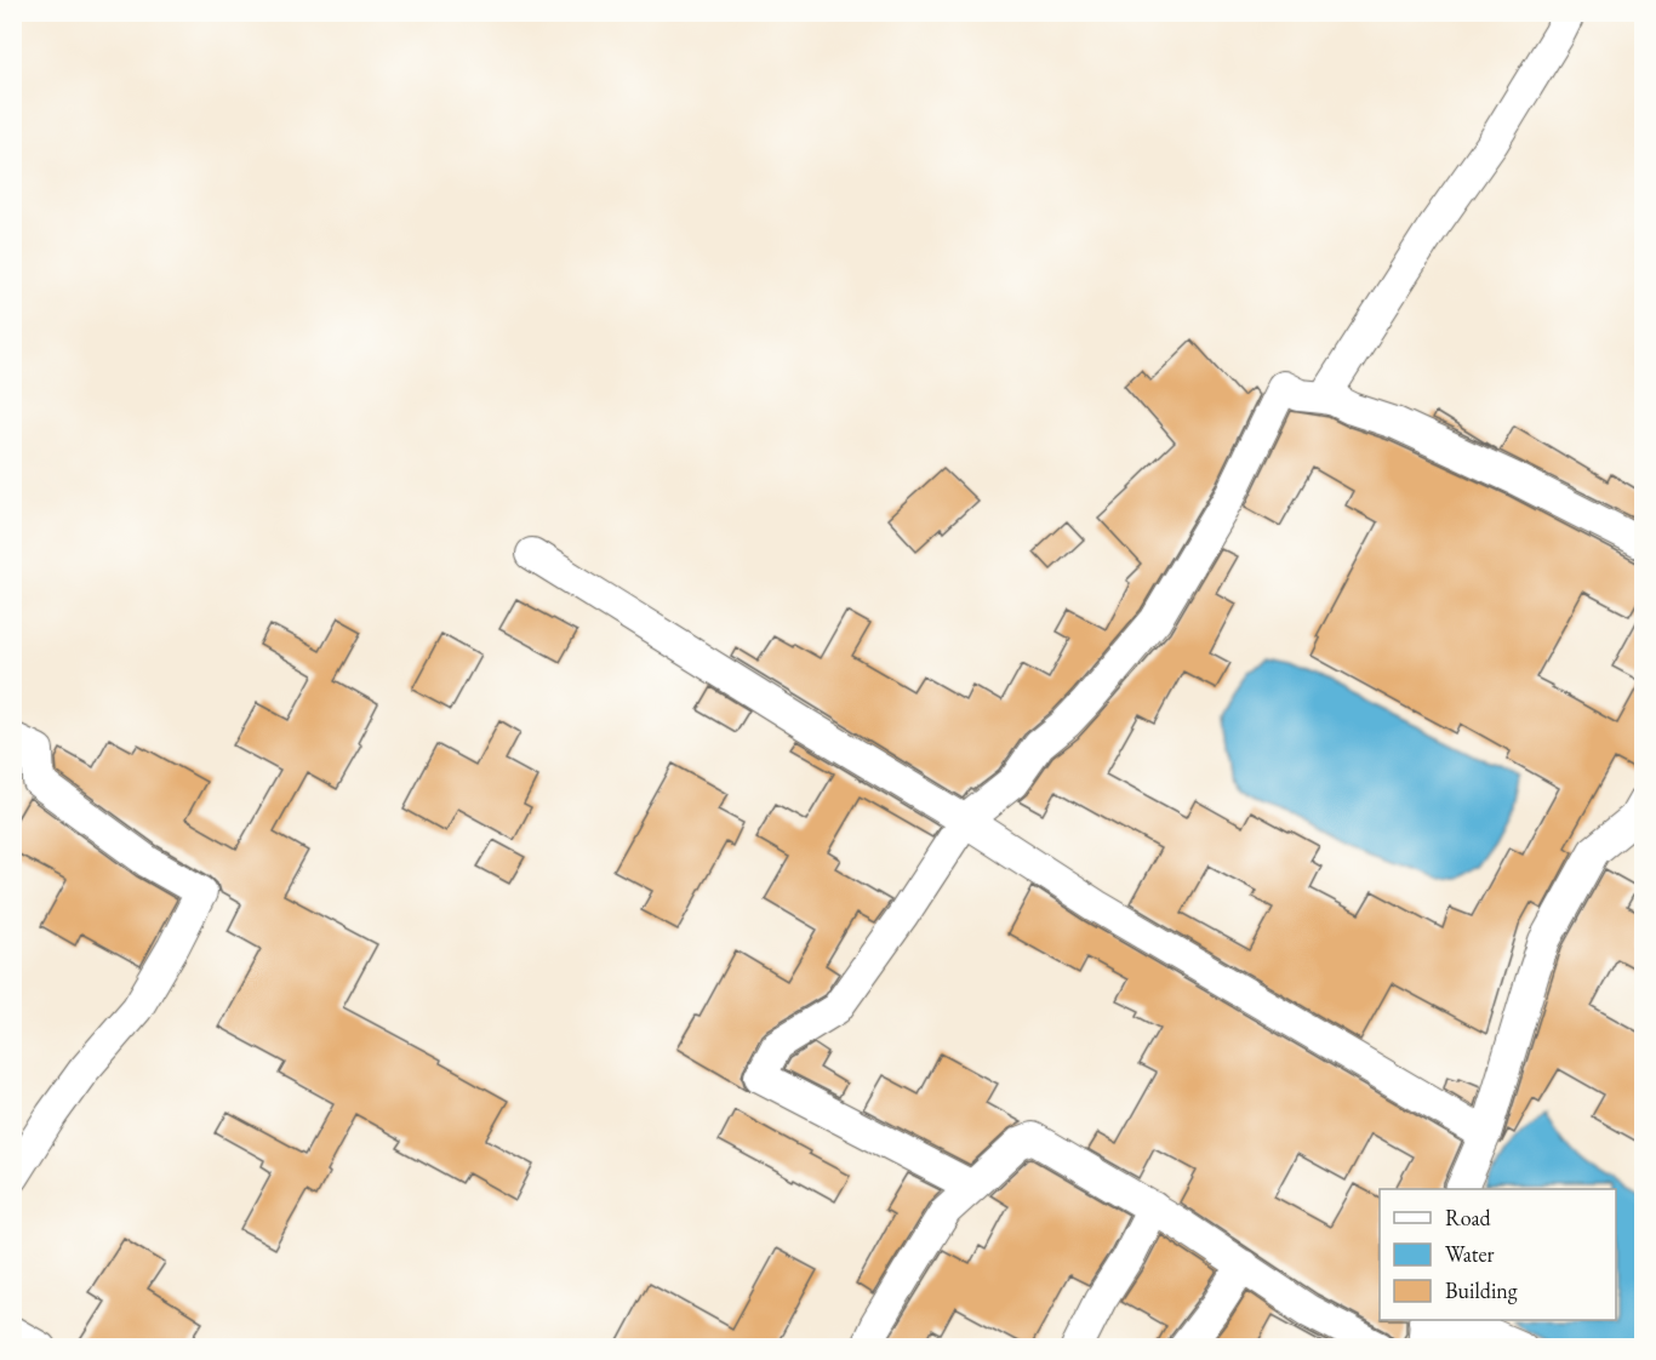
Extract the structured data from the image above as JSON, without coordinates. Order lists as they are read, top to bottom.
{
  "legend": ["Road", "Water", "Building"]
}
